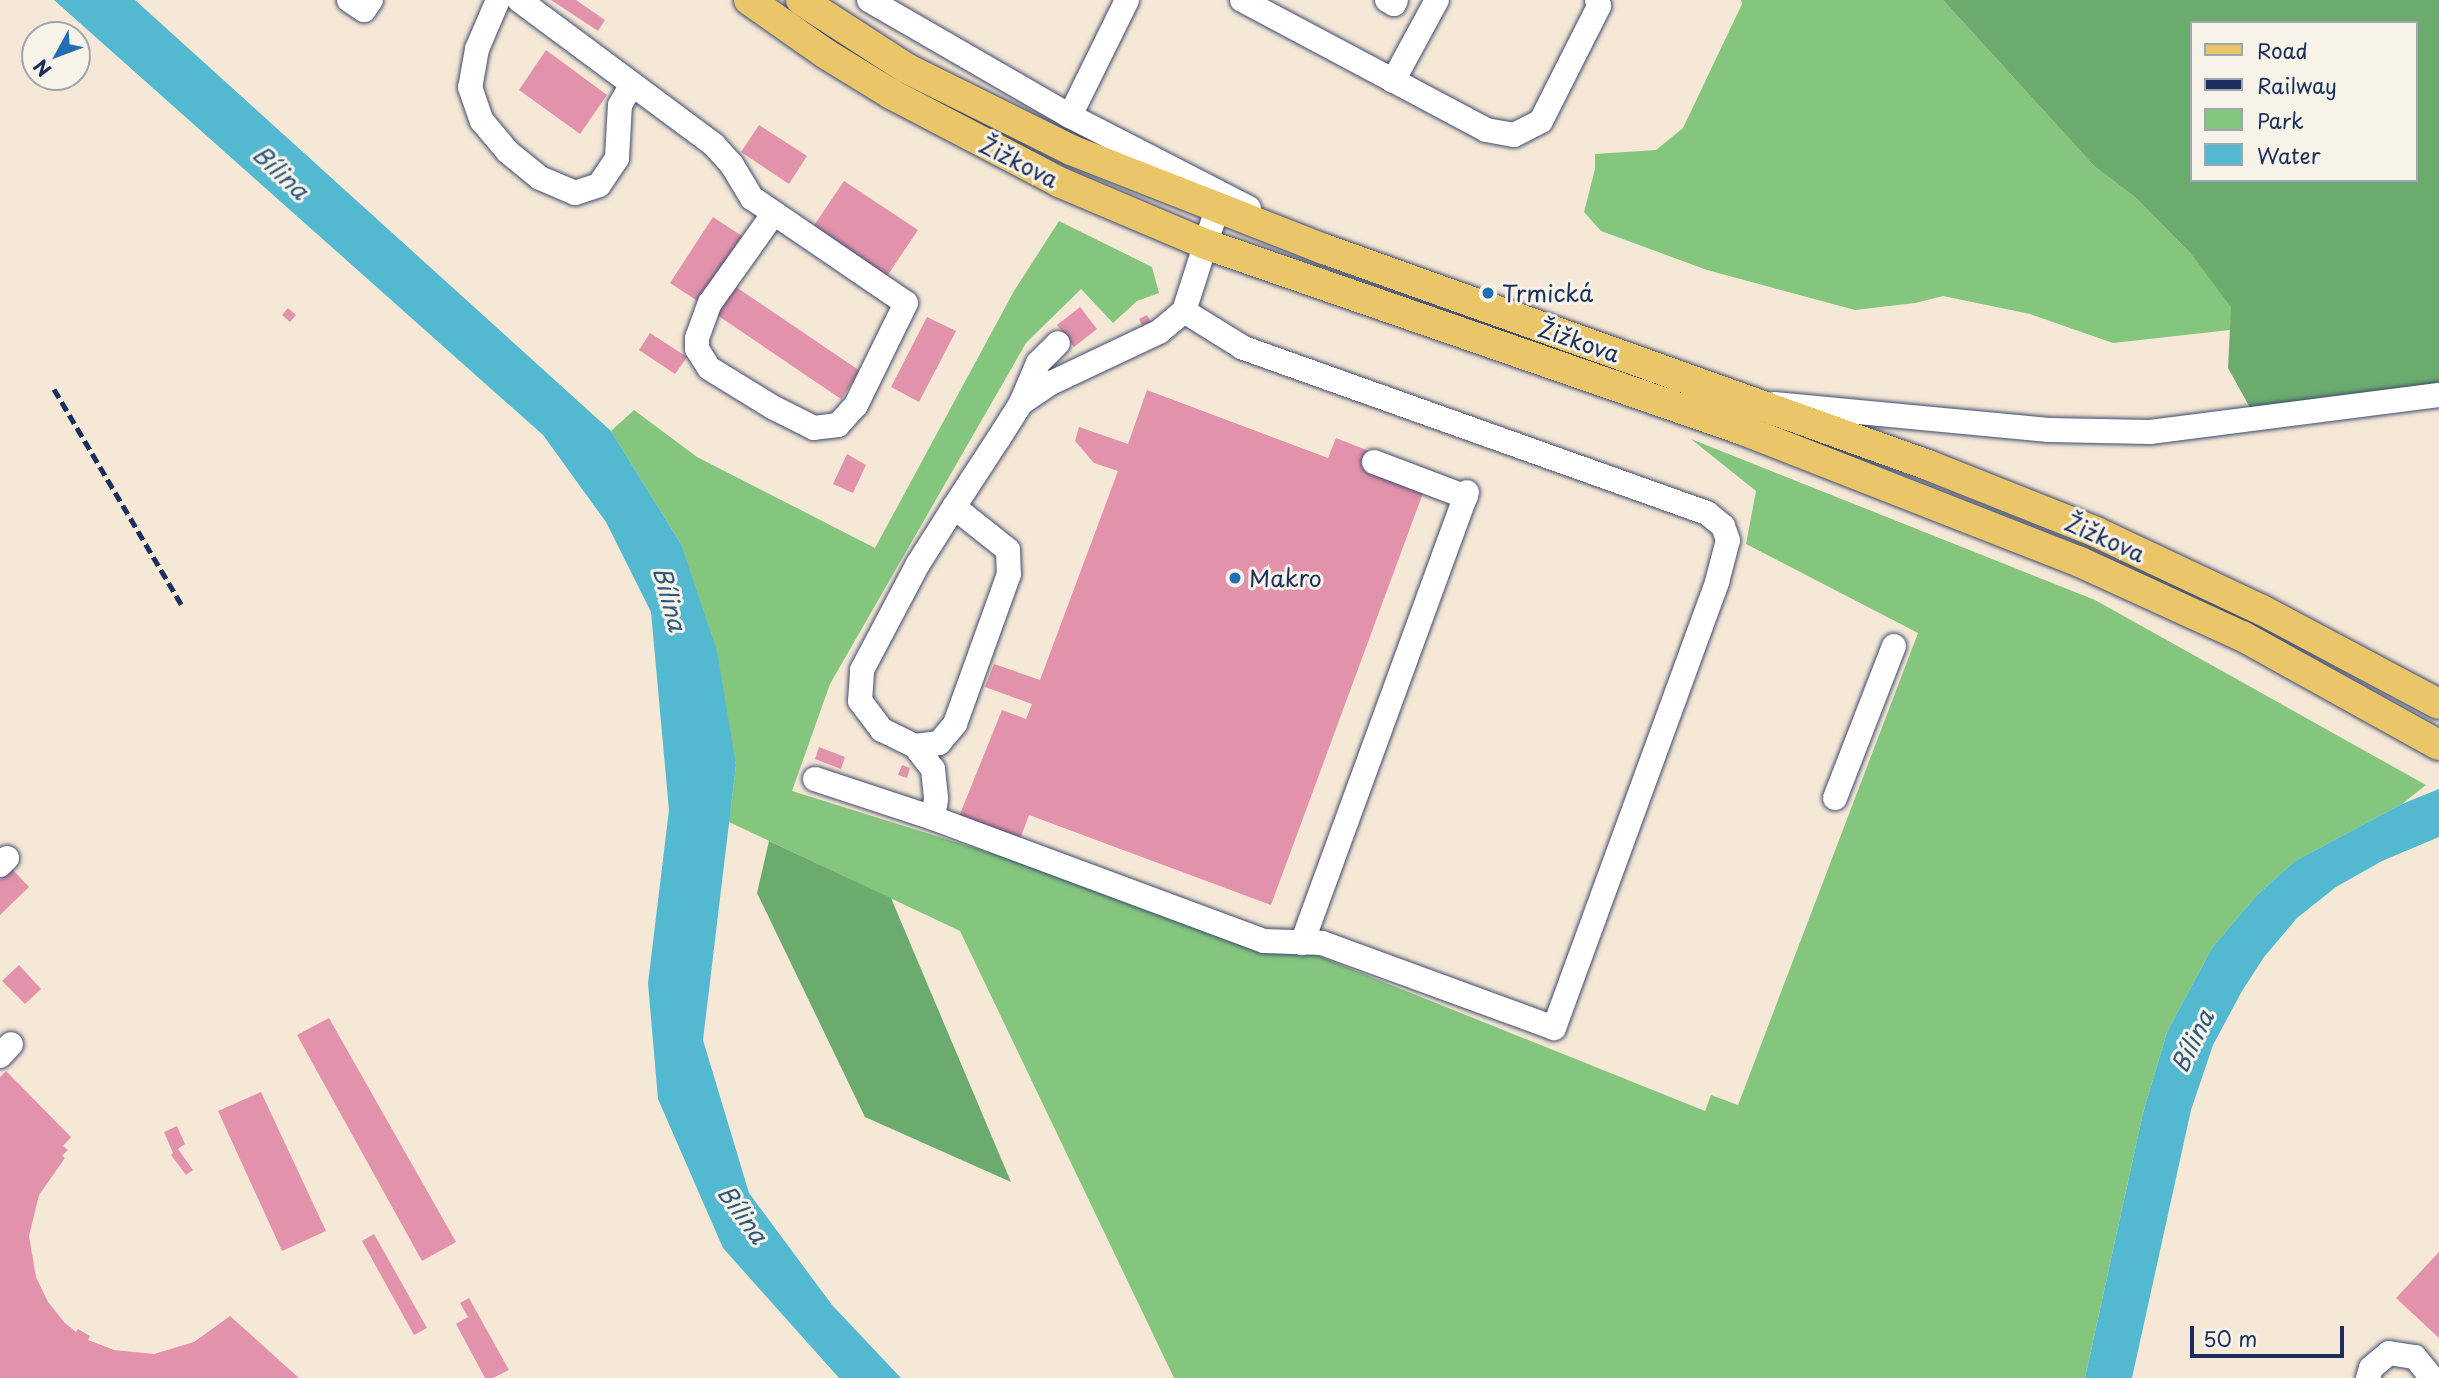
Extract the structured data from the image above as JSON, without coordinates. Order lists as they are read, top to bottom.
{
  "streets": {
    "main road": ["Žižkova"]
  },
  "water": ["Bílina"],
  "places": ["Trmická", "Makro"],
  "legend": [
    "Road",
    "Railway",
    "Park",
    "Water"
  ],
  "scale_bar": "50 m",
  "north": "bottom left"
}
